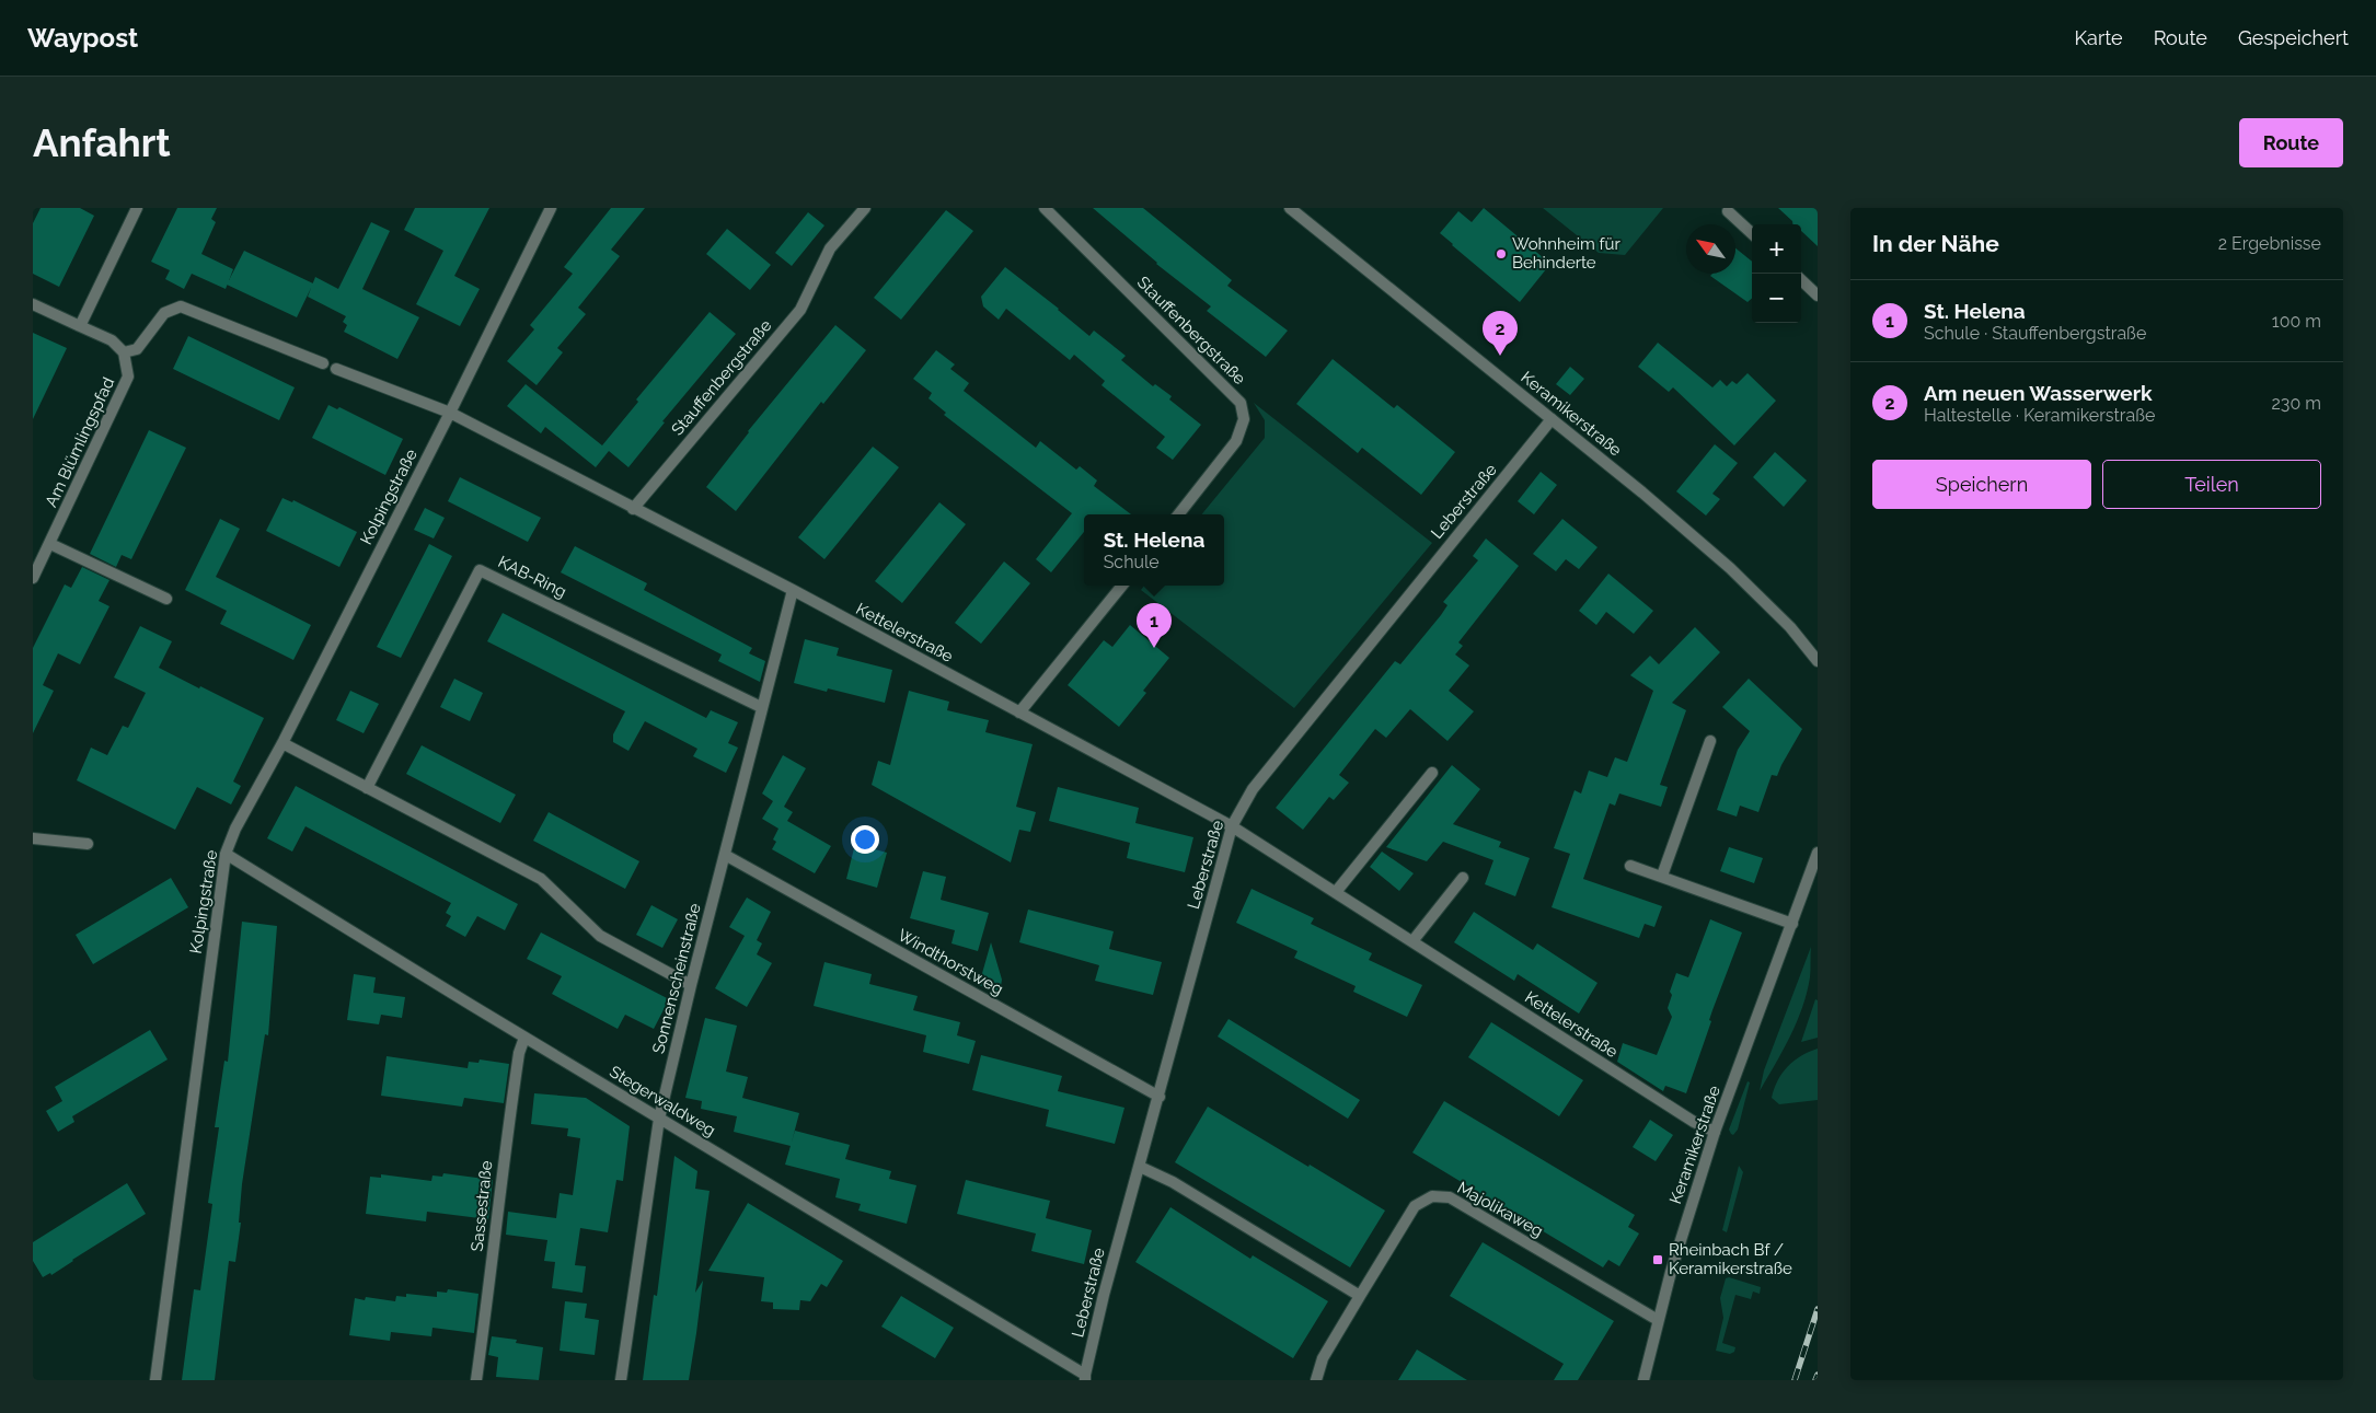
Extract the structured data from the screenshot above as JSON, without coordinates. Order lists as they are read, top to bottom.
{
  "streets": {
    "street": [
      "Stauffenbergstraße",
      "Keramikerstraße",
      "Am Blümlingspfad",
      "Kolpingstraße",
      "Leberstraße",
      "KAB-Ring",
      "Kettelerstraße",
      "Windthorstweg",
      "Sonnenscheinstraße",
      "Stegerwaldweg",
      "Sassestraße",
      "Majolikaweg"
    ]
  },
  "crossings": [
    ["Stauffenbergstraße", "Kettelerstraße"],
    ["Keramikerstraße", "Leberstraße"],
    ["Keramikerstraße", "Kettelerstraße"],
    ["Keramikerstraße", "Majolikaweg"],
    ["Kolpingstraße", "Kettelerstraße"],
    ["Kolpingstraße", "Stegerwaldweg"],
    ["Leberstraße", "Kettelerstraße"],
    ["Leberstraße", "Windthorstweg"],
    ["Leberstraße", "Stegerwaldweg"],
    ["KAB-Ring", "Sonnenscheinstraße"],
    ["Kettelerstraße", "Sonnenscheinstraße"],
    ["Windthorstweg", "Sonnenscheinstraße"],
    ["Sonnenscheinstraße", "Stegerwaldweg"],
    ["Stegerwaldweg", "Sassestraße"]
  ],
  "places": {
    "other": ["Wohnheim für Behinderte"],
    "transit": ["Rheinbach Bf / Keramikerstraße"]
  },
  "north": "top left",
  "page": {
    "header": "Waypost",
    "nav": ["Karte", "Route", "Gespeichert"],
    "buttons": [
      "Route",
      ["Speichern", "Teilen"]
    ],
    "title": "Anfahrt",
    "heading": ["In der Nähe", "2 Ergebnisse"],
    "map_buttons": ["+", "−"],
    "list": [
      {
        "mark": "1",
        "name": "St. Helena",
        "note": "Schule · Stauffenbergstraße",
        "value": "100 m"
      },
      {
        "mark": "2",
        "name": "Am neuen Wasserwerk",
        "note": "Haltestelle · Keramikerstraße",
        "value": "230 m"
      }
    ],
    "pins": ["2", "1"],
    "popup": ["St. Helena", "Schule"]
  }
}
